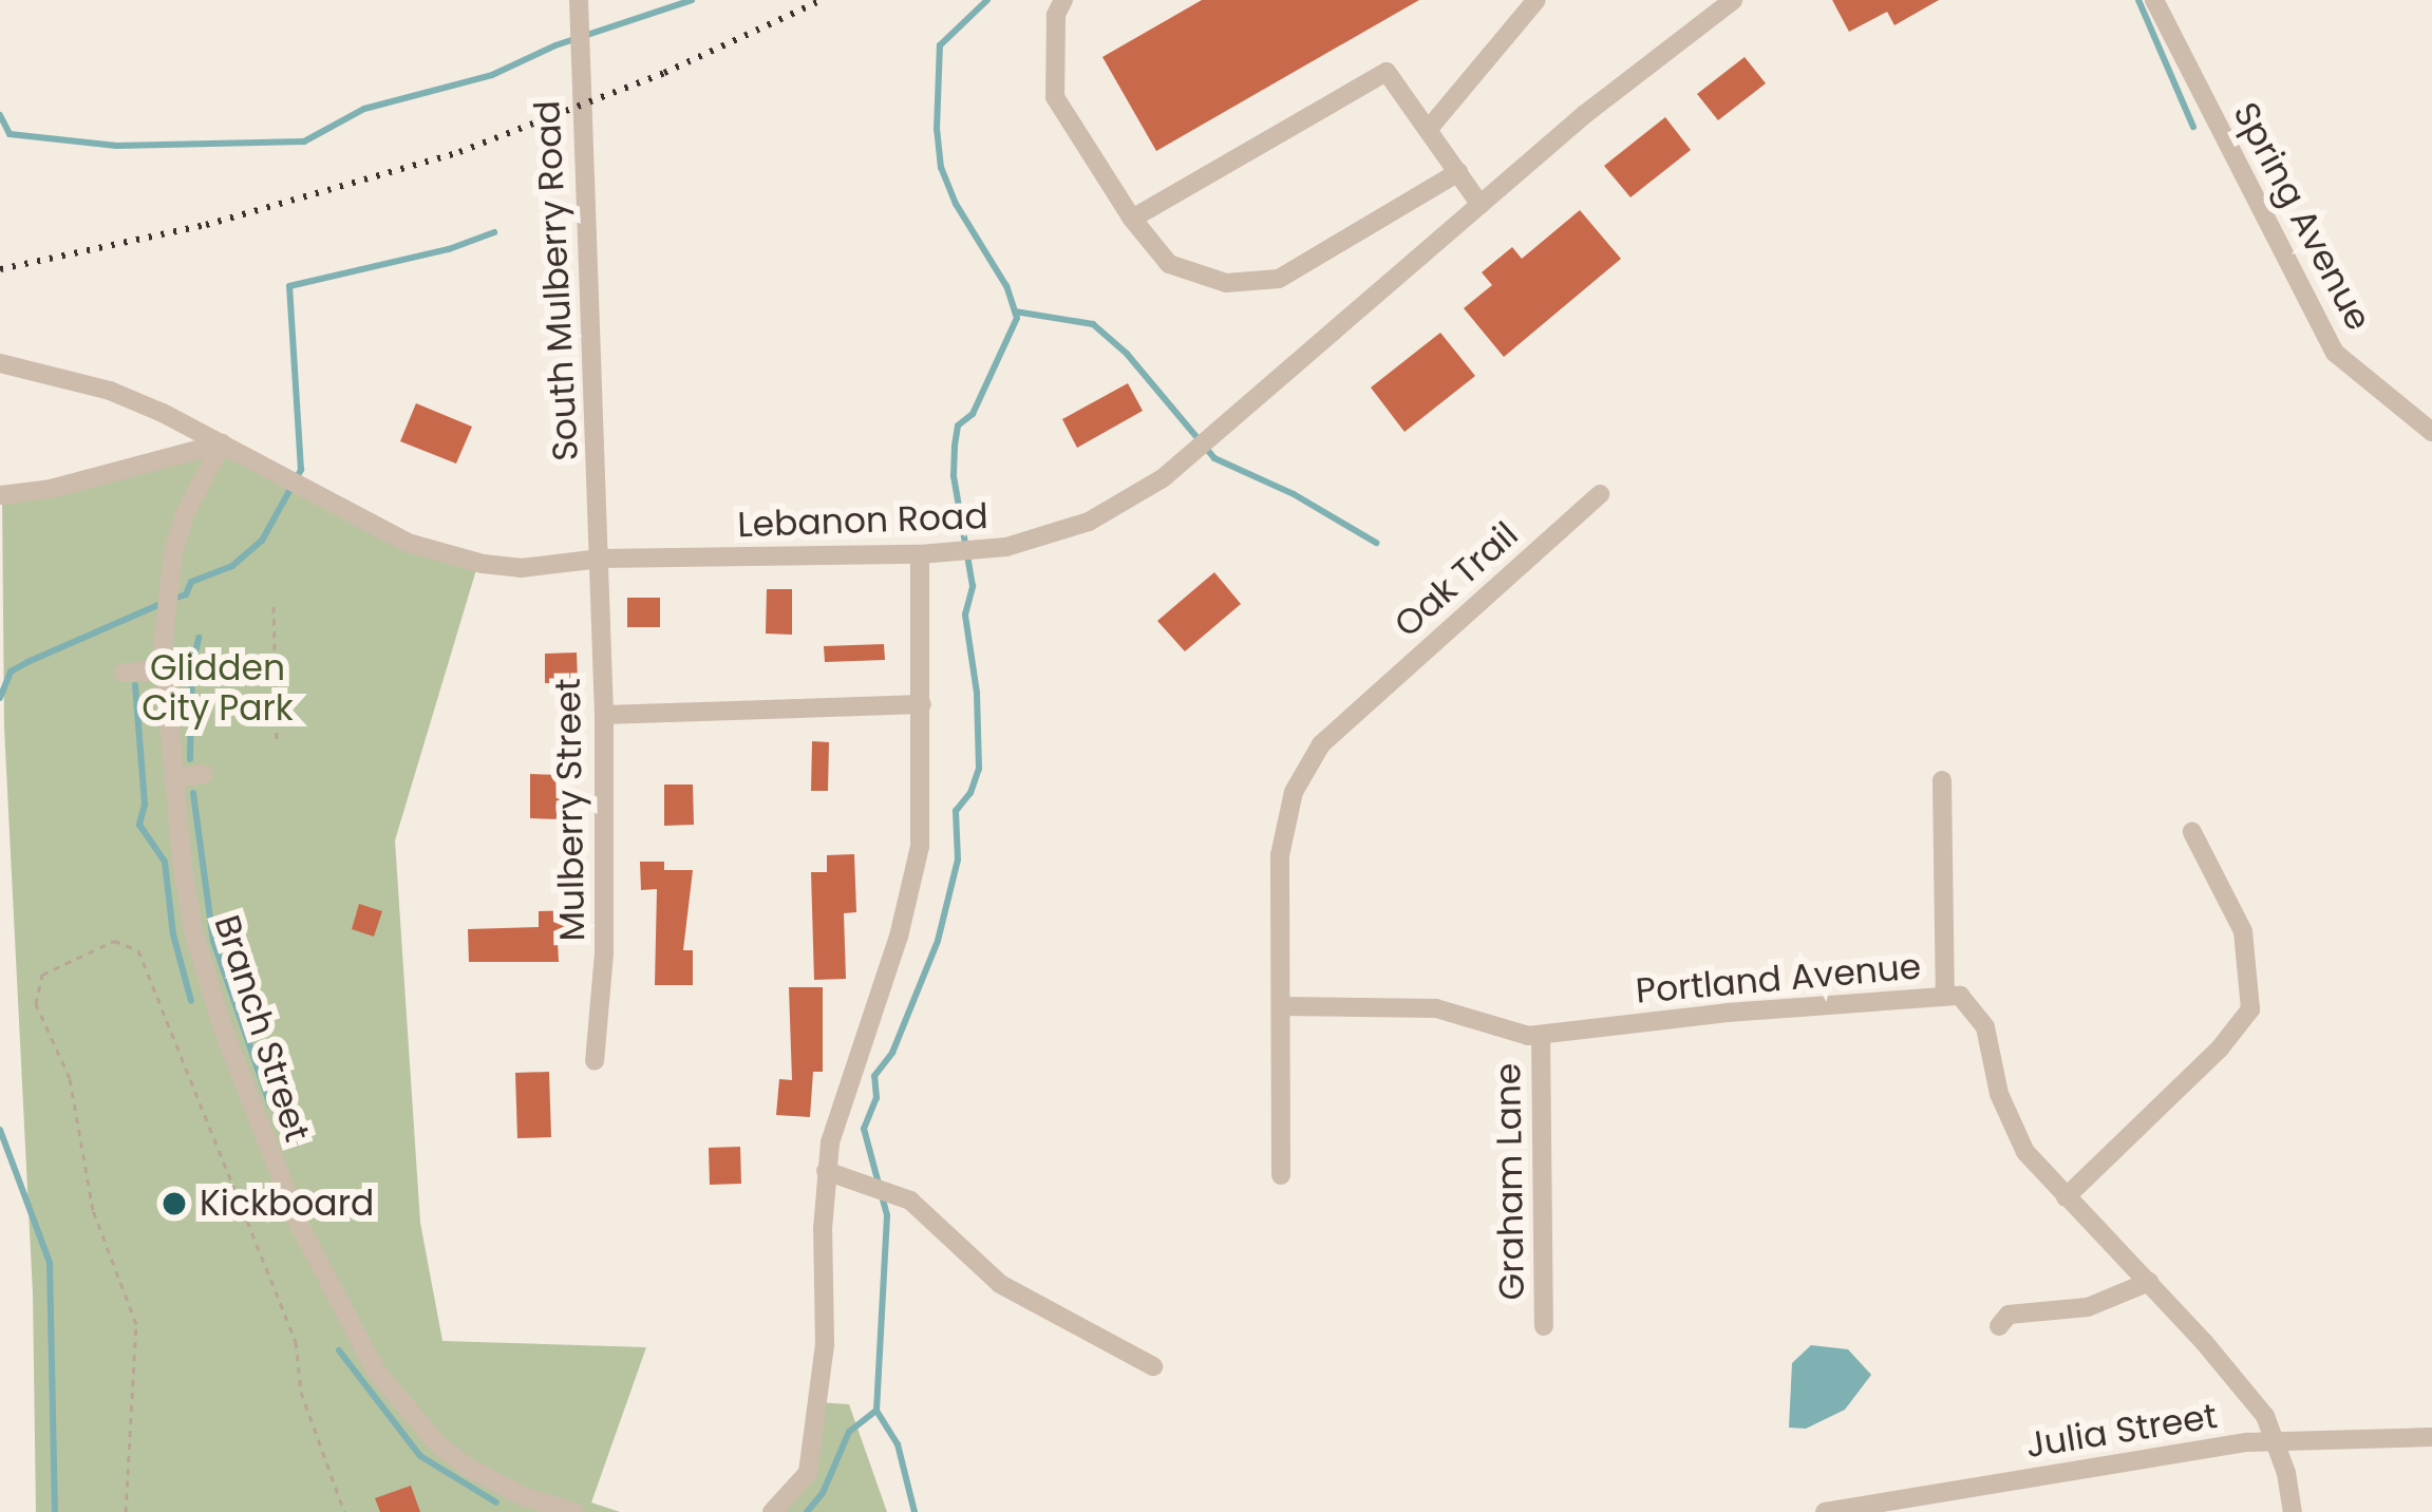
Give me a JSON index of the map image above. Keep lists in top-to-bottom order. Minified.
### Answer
{"streets":{"street":["Spring Avenue","South Mulberry Road","Lebanon Road","Oak Trail","Mulberry Street","Portland Avenue","Branch Street","Graham Lane","Julia Street"]},"crossings":[["South Mulberry Road","Lebanon Road"],["South Mulberry Road","Mulberry Street"],["Lebanon Road","Mulberry Street"],["Lebanon Road","Branch Street"],["Oak Trail","Portland Avenue"],["Portland Avenue","Graham Lane"],["Portland Avenue","Julia Street"]],"parks":["Glidden City Park"],"places":["Kickboard"]}
